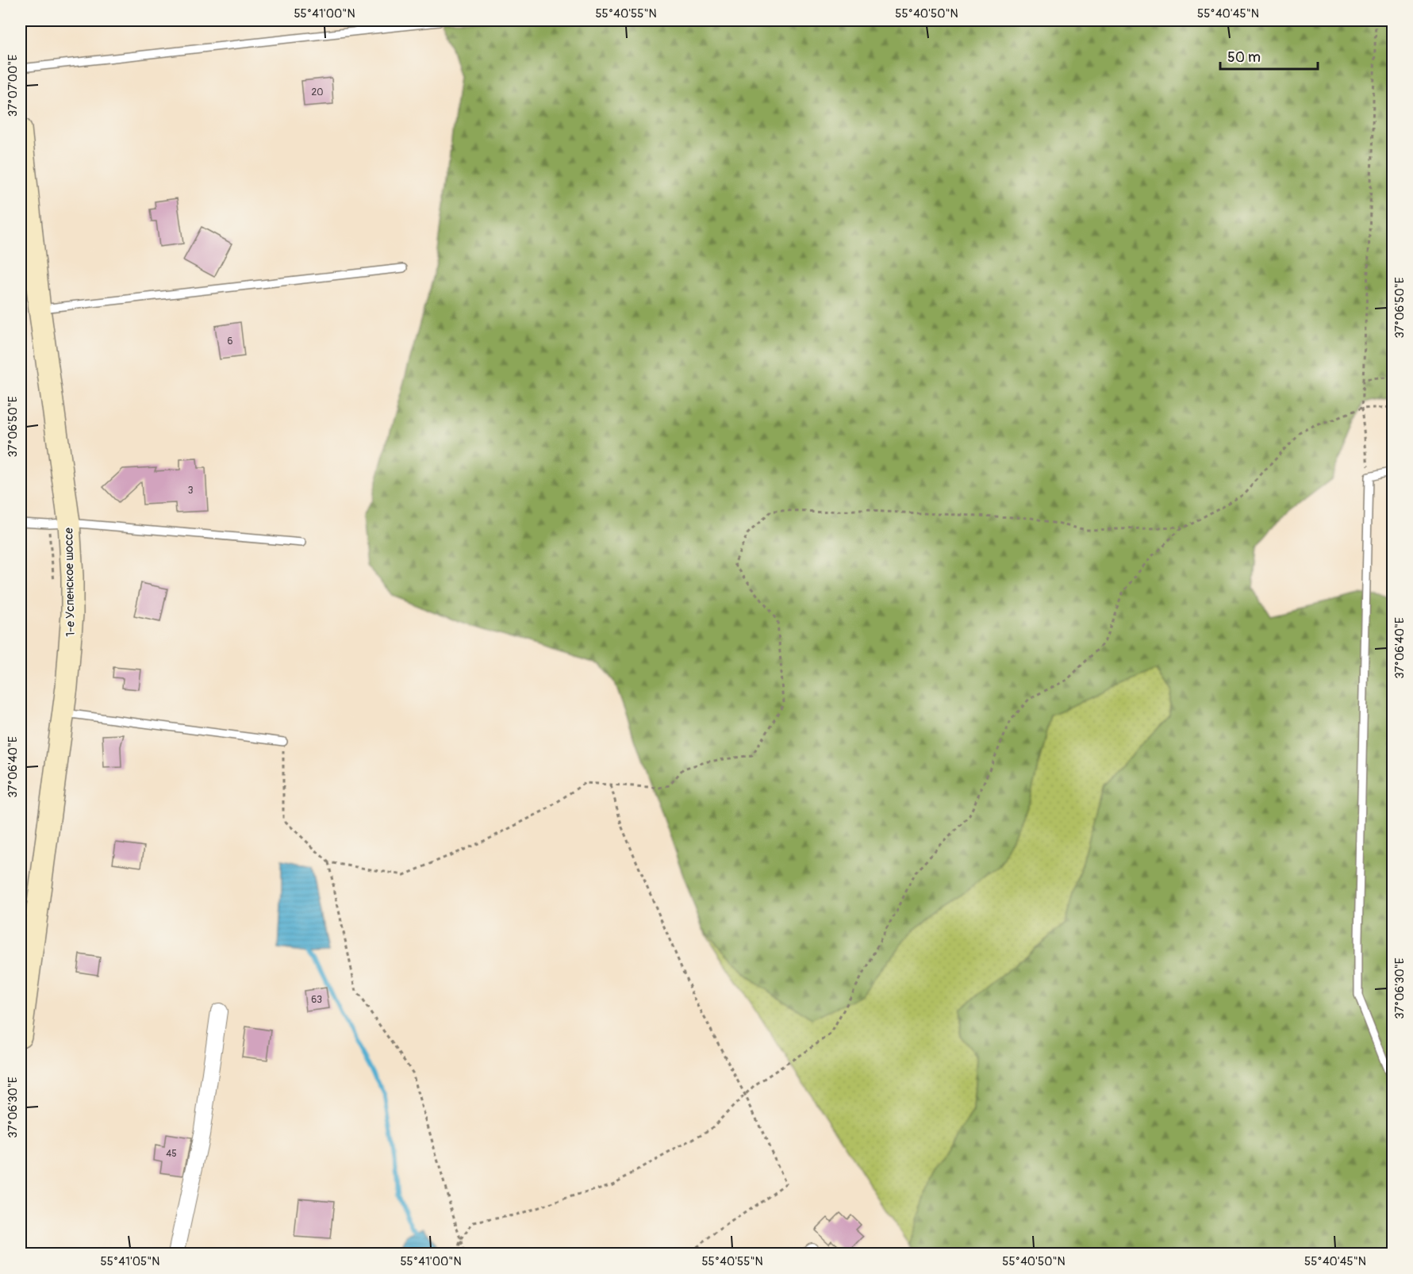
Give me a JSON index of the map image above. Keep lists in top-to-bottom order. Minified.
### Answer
{"streets":{"main road":["1-е Успенское шоссе"]},"house_numbers":["20","6","3","63","45"],"scale_bar":"50 m","coordinates":["55°41'00\"N","55°40'55\"N","55°40'50\"N","55°40'45\"N","37°07'00\"E","37°06'50\"E","37°06'40\"E","37°06'30\"E","55°41'05\"N"]}
